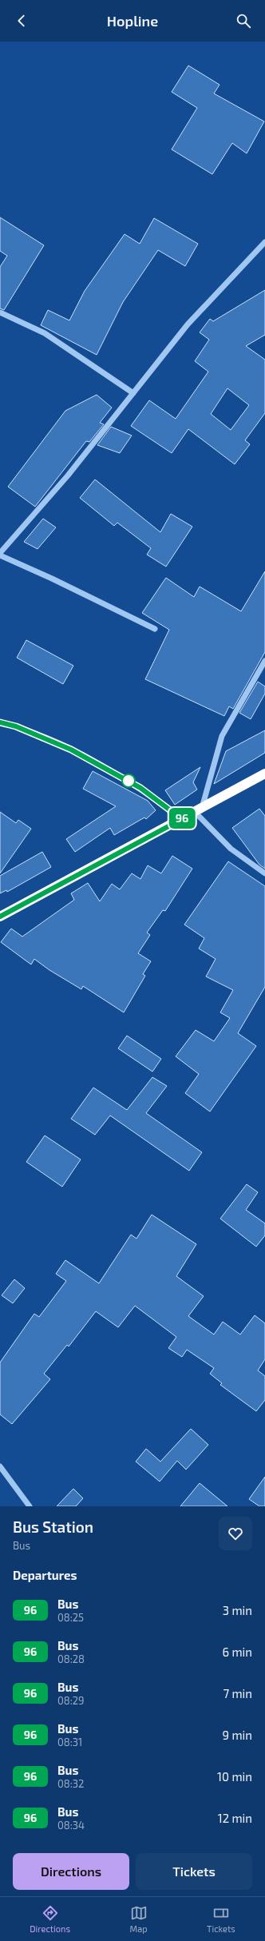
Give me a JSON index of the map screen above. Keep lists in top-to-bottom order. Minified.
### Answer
{"lines":["bus line 96"],"page":{"header":"Hopline","on_map":"96","heading":[["Bus Station","Bus"],"Departures"],"list":[{"mark":"96","name":"Bus","note":"08:25","value":"3 min"},{"mark":"96","name":"Bus","note":"08:28","value":"6 min"},{"mark":"96","name":"Bus","note":"08:29","value":"7 min"},{"mark":"96","name":"Bus","note":"08:31","value":"9 min"},{"mark":"96","name":"Bus","note":"08:32","value":"10 min"},{"mark":"96","name":"Bus","note":"08:34","value":"12 min"}],"buttons":["Directions","Tickets"],"tabs":["Directions","Map","Tickets"]}}
